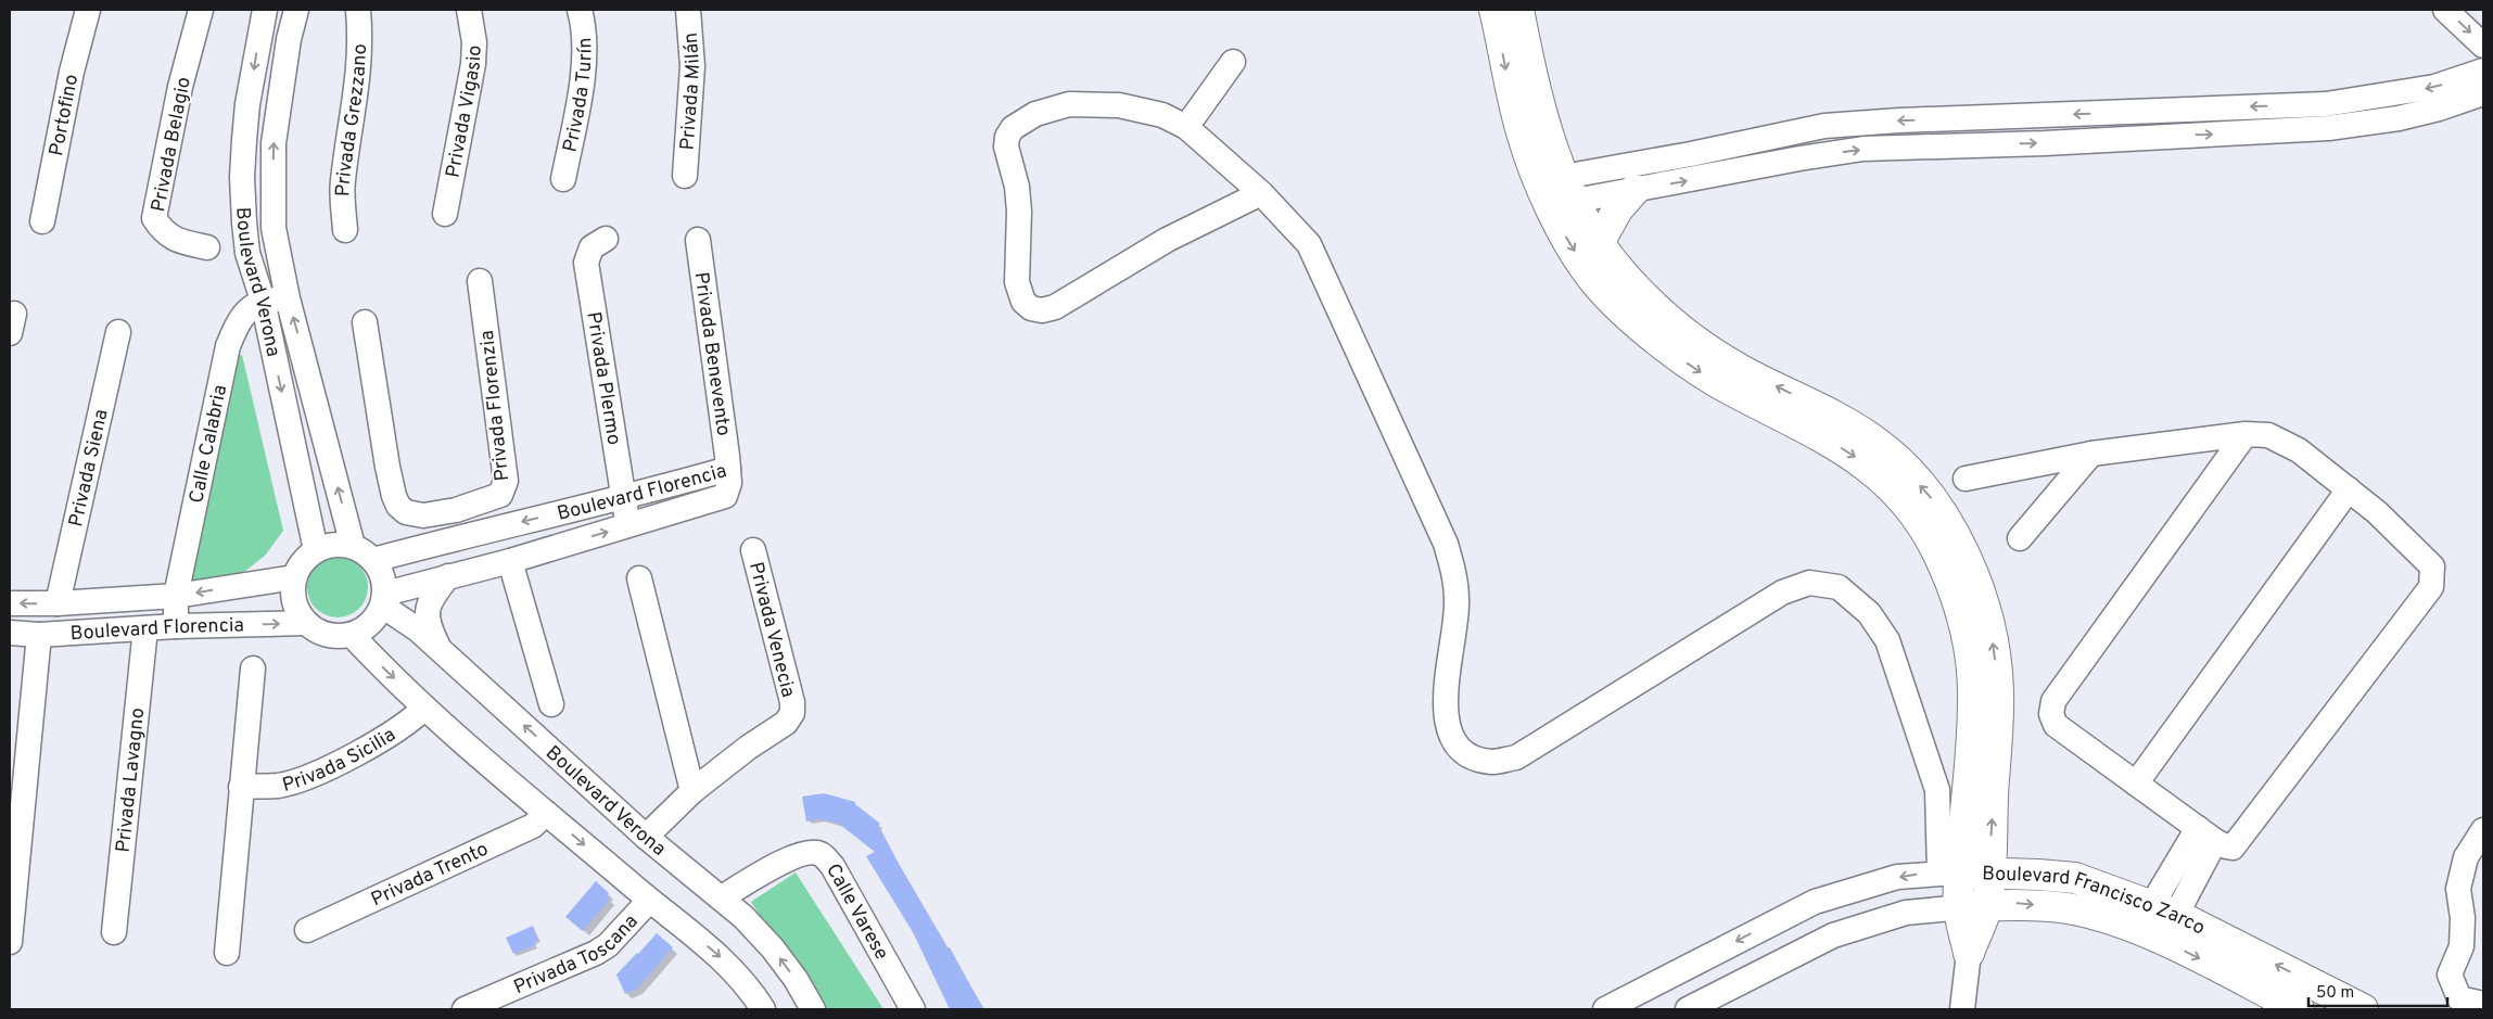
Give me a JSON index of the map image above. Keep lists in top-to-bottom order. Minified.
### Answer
{"streets":{"main road":["Boulevard Francisco Zarco"],"street":["Privada Milán","Privada Turín","Privada Vigasio","Portofino","Privada Grezzano","Privada Belagio","Boulevard Verona","Privada Benevento","Privada Plermo","Privada Florenzia","Calle Calabria","Privada Siena","Boulevard Florencia","Privada Venecia","Privada Sicilia","Privada Lavagno","Privada Trento","Calle Varese","Privada Toscana"]},"crossings":[["Boulevard Verona","Calle Calabria"],["Boulevard Verona","Boulevard Florencia"],["Boulevard Verona","Privada Venecia"],["Boulevard Verona","Calle Varese"],["Privada Benevento","Boulevard Florencia"],["Privada Plermo","Boulevard Florencia"],["Calle Calabria","Boulevard Florencia"],["Privada Siena","Boulevard Florencia"],["Boulevard Florencia","Privada Lavagno"]],"scale_bar":"50 m"}
